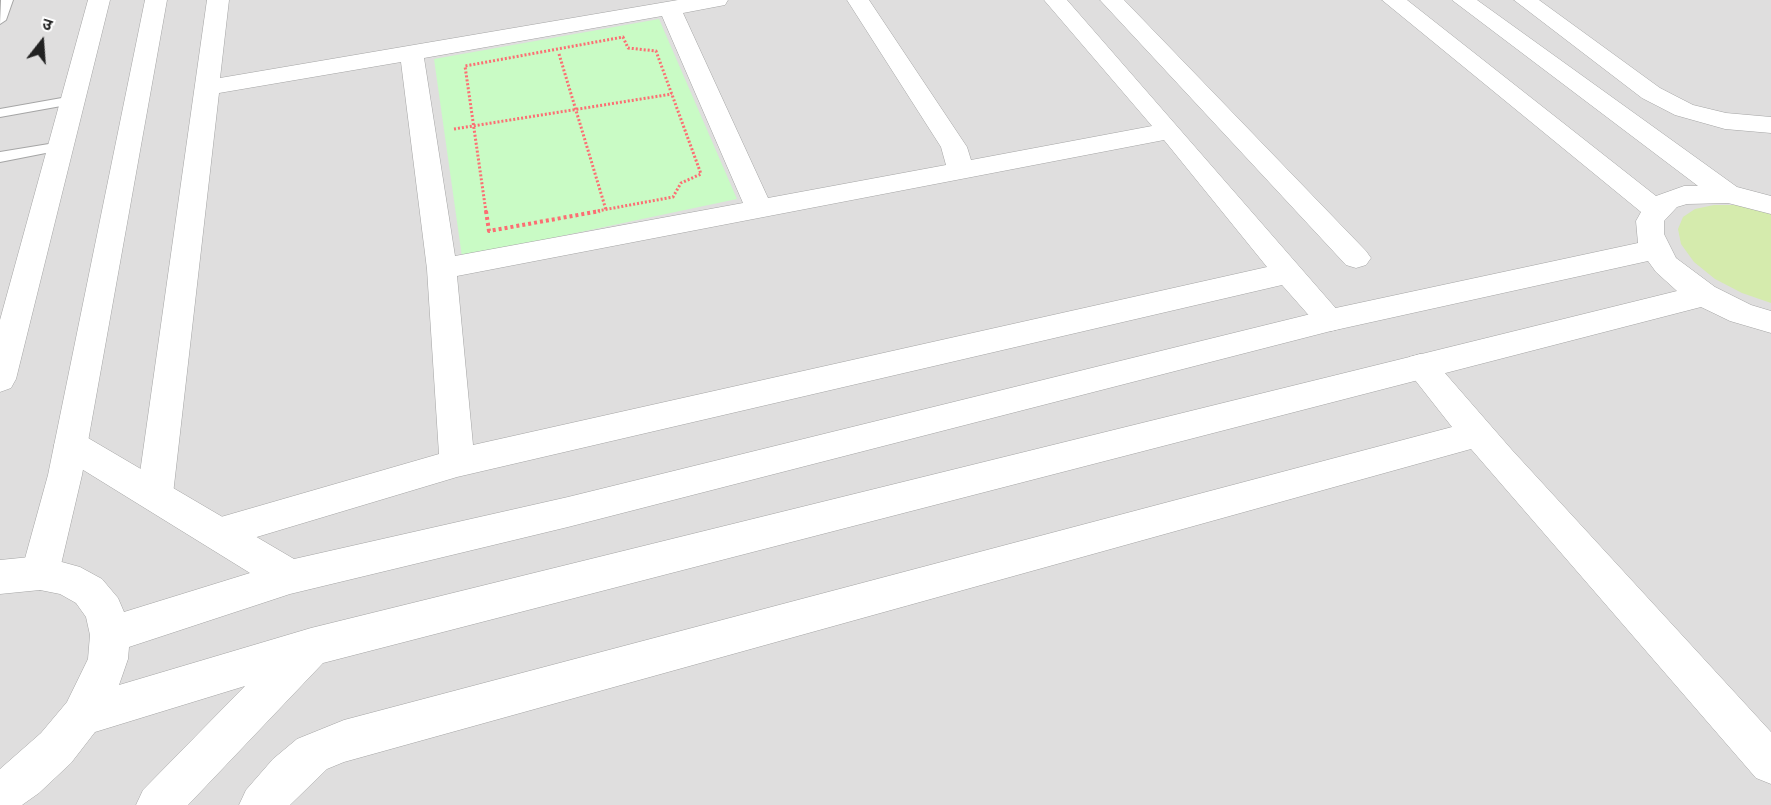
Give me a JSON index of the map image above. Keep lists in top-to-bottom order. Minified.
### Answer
{"north":"top"}
